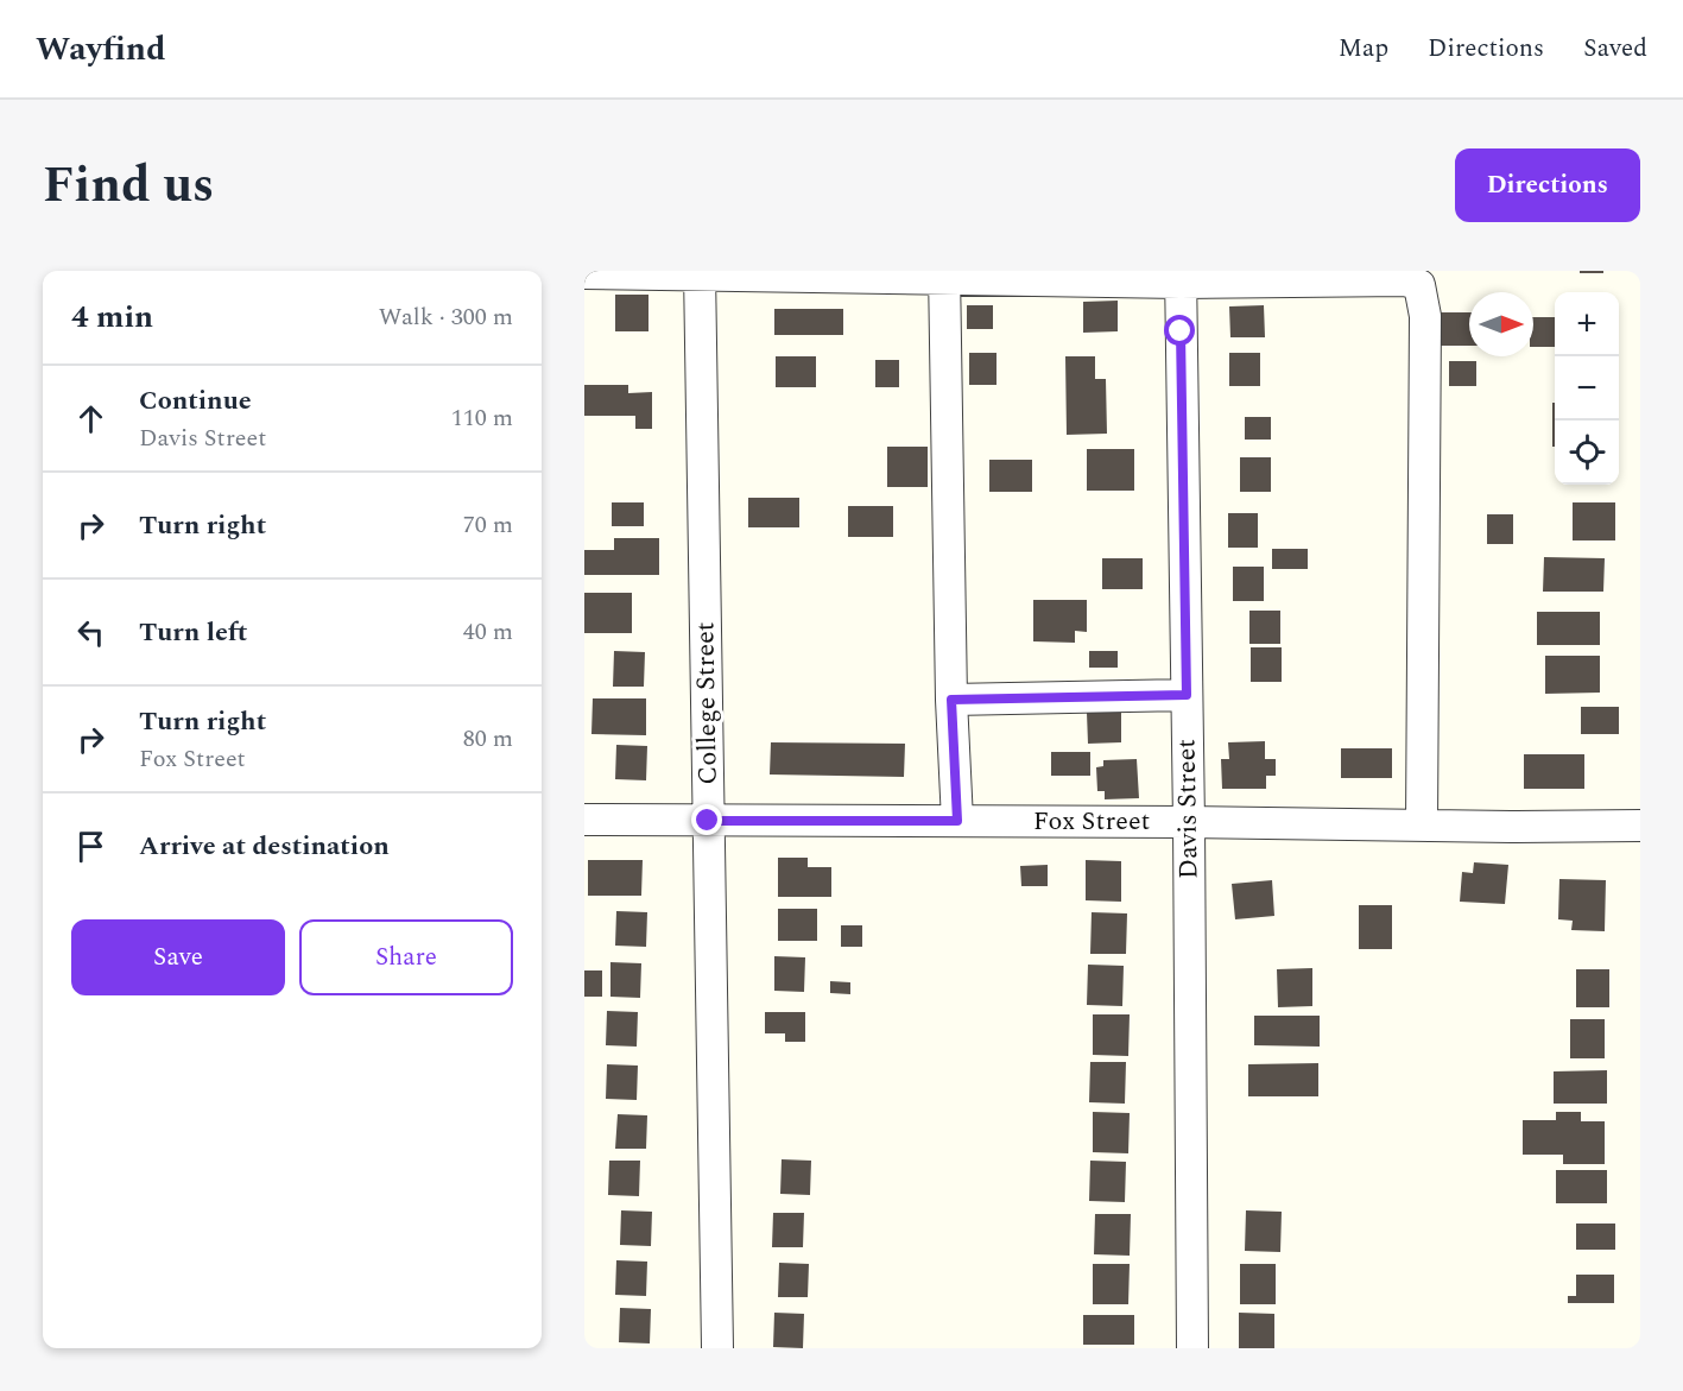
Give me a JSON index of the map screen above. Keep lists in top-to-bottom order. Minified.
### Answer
{"streets":{"street":["College Street","Davis Street","Fox Street"]},"crossings":[["College Street","Fox Street"],["Davis Street","Fox Street"]],"north":"right","page":{"header":"Wayfind","nav":["Map","Directions","Saved"],"title":"Find us","buttons":["Directions",["Save","Share"]],"heading":["4 min","Walk · 300 m"],"map_buttons":["+","−"],"list":[["Continue","Davis Street","110 m"],["Turn right","70 m"],["Turn left","40 m"],["Turn right","Fox Street","80 m"],"Arrive at destination"]}}
